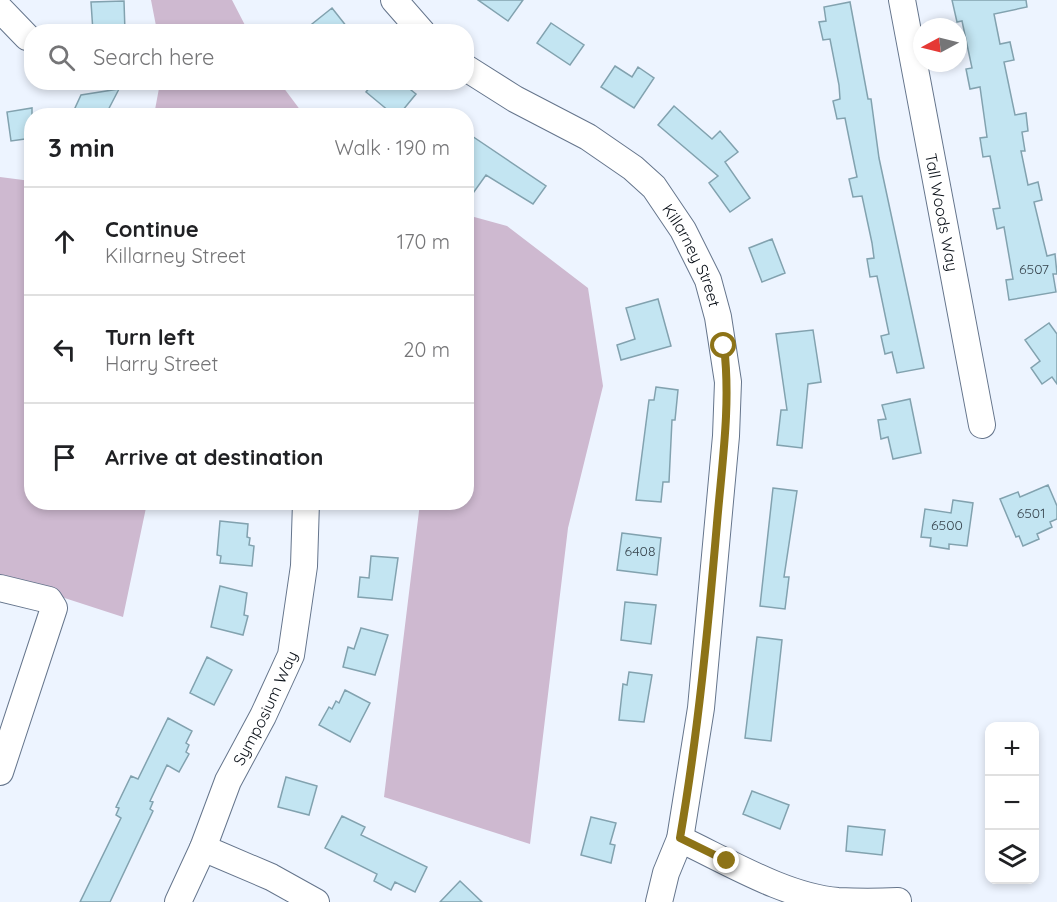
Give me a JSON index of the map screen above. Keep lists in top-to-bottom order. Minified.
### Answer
{"streets":{"street":["Tall Woods Way","Killarney Street","Symposium Way"]},"house_numbers":["6507","6501","6500","6408"],"north":"left","page":{"search":"Search here","heading":["3 min","Walk · 190 m"],"list":[["Continue","Killarney Street","170 m"],["Turn left","Harry Street","20 m"],"Arrive at destination"],"map_buttons":["+","−"]}}
